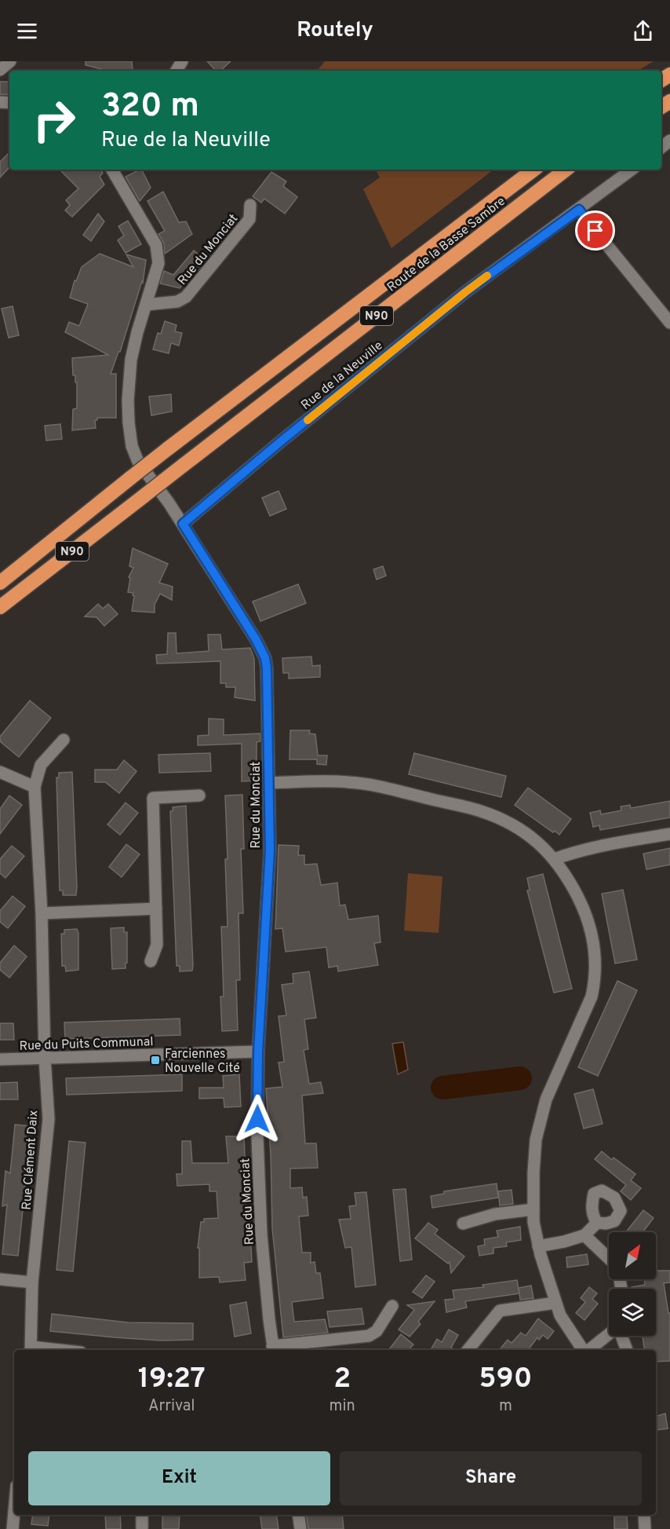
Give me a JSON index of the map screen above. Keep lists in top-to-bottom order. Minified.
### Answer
{"streets":{"highway":["Route de la Basse Sambre","N90"],"street":["Rue du Monciat","Rue de la Neuville","Rue du Puits Communal","Rue Clément Daix"]},"crossings":[["Rue du Monciat","Rue de la Neuville"],["Rue du Monciat","Rue du Puits Communal"],["Rue du Puits Communal","Rue Clément Daix"]],"places":{"transit":["Farciennes Nouvelle Cité"]},"north":"top right","page":{"header":"Routely","turn":["320 m","Rue de la Neuville"],"eta":["19:27","Arrival","2","min","590","m"],"buttons":["Exit","Share"]}}
